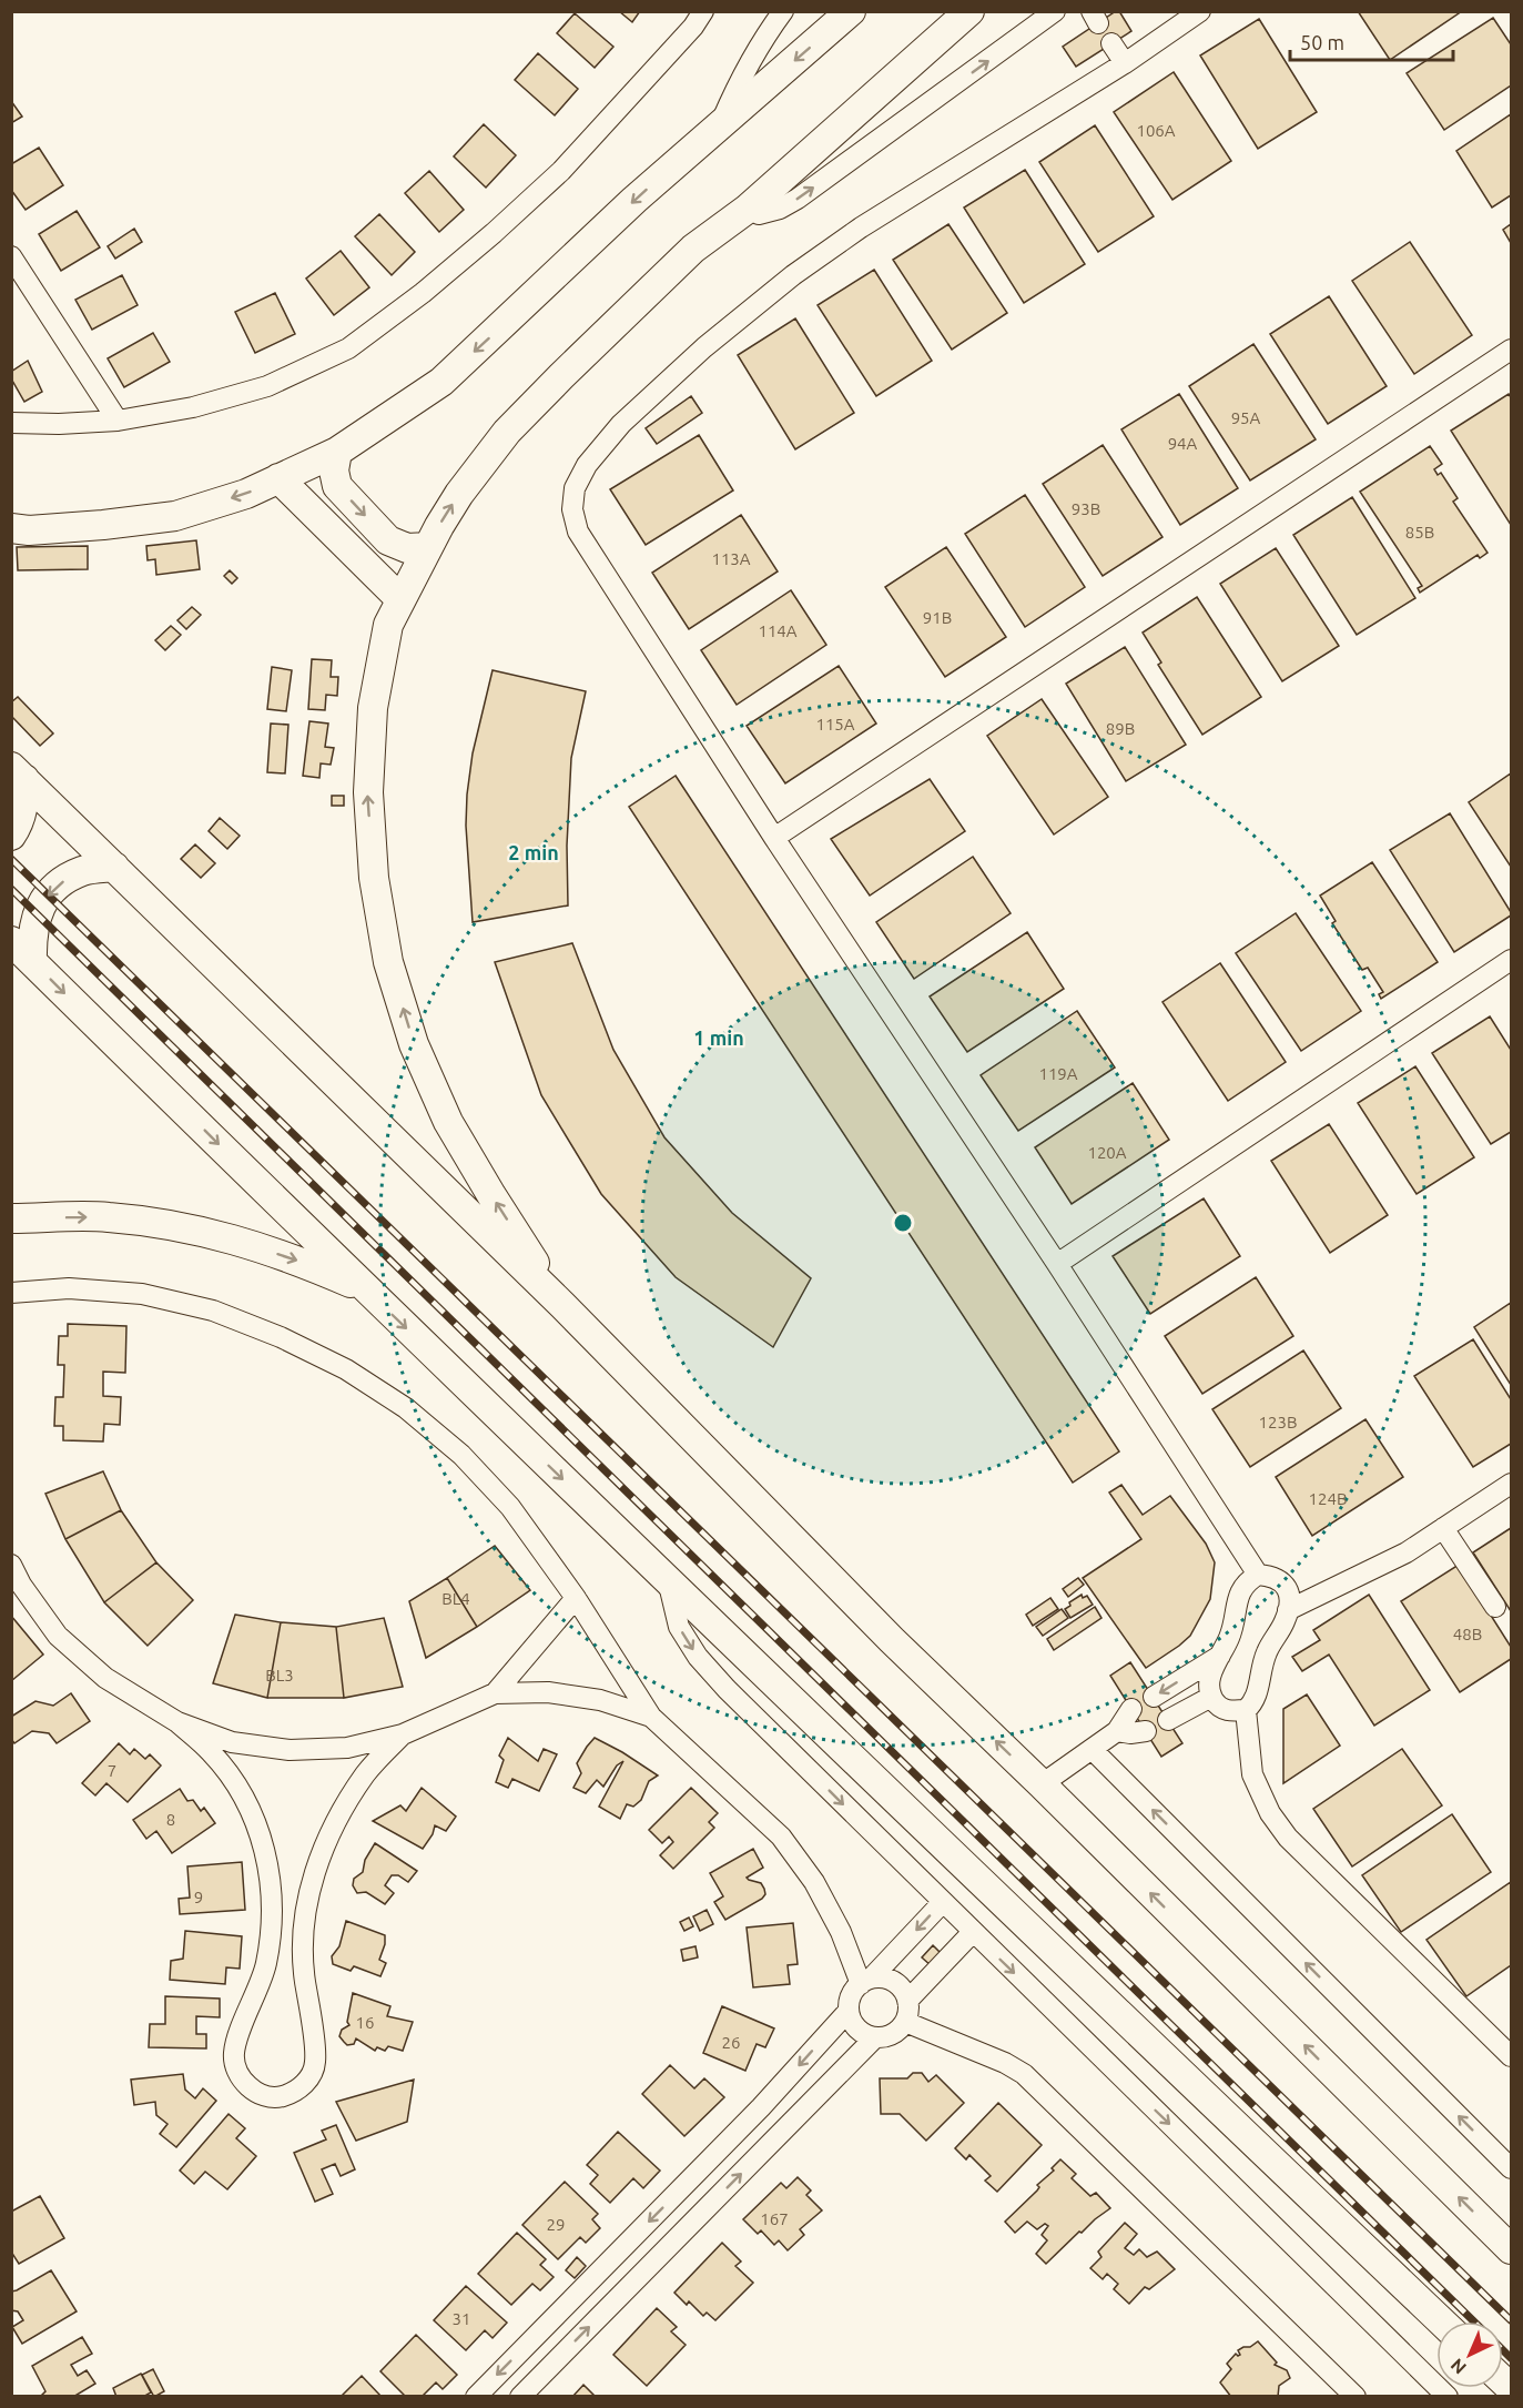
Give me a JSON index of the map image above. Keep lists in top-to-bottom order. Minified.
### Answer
{"house_numbers":["106A","95A","94A","93B","85B","113A","91B","114A","115A","89B","119A","120A","123B","124B","BL4","48B","BL3","7","8","9","16","26","167","29","31"],"scale_bar":"50 m","north":"bottom left","rings":["2 min","1 min"]}
